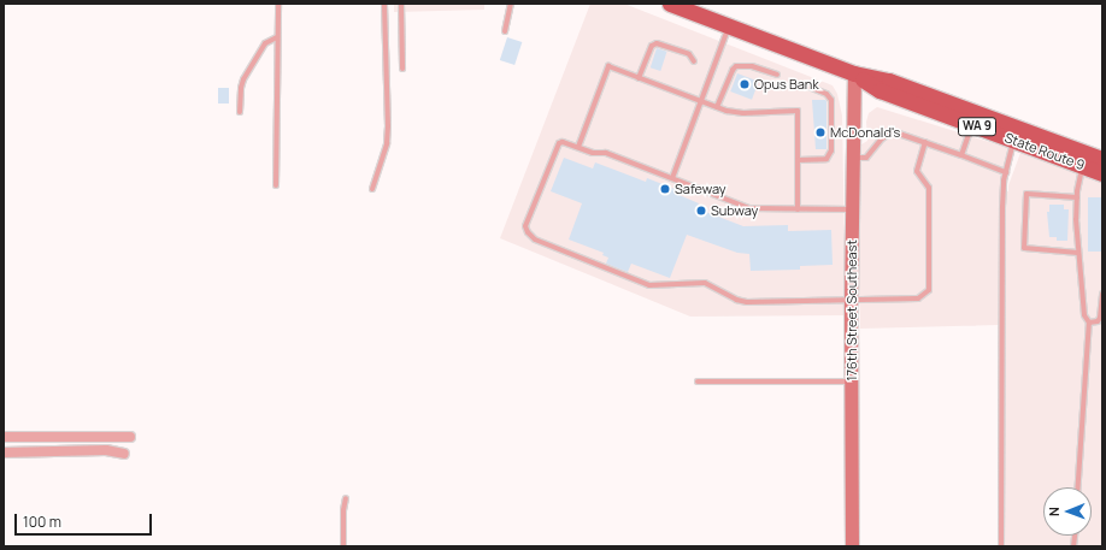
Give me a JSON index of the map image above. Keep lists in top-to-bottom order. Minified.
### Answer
{"streets":{"main road":["WA 9","State Route 9"],"street":["176th Street Southeast"]},"crossings":[["State Route 9","176th Street Southeast"]],"places":["Opus Bank","McDonald's","Safeway","Subway"],"scale_bar":"100 m","north":"left"}
